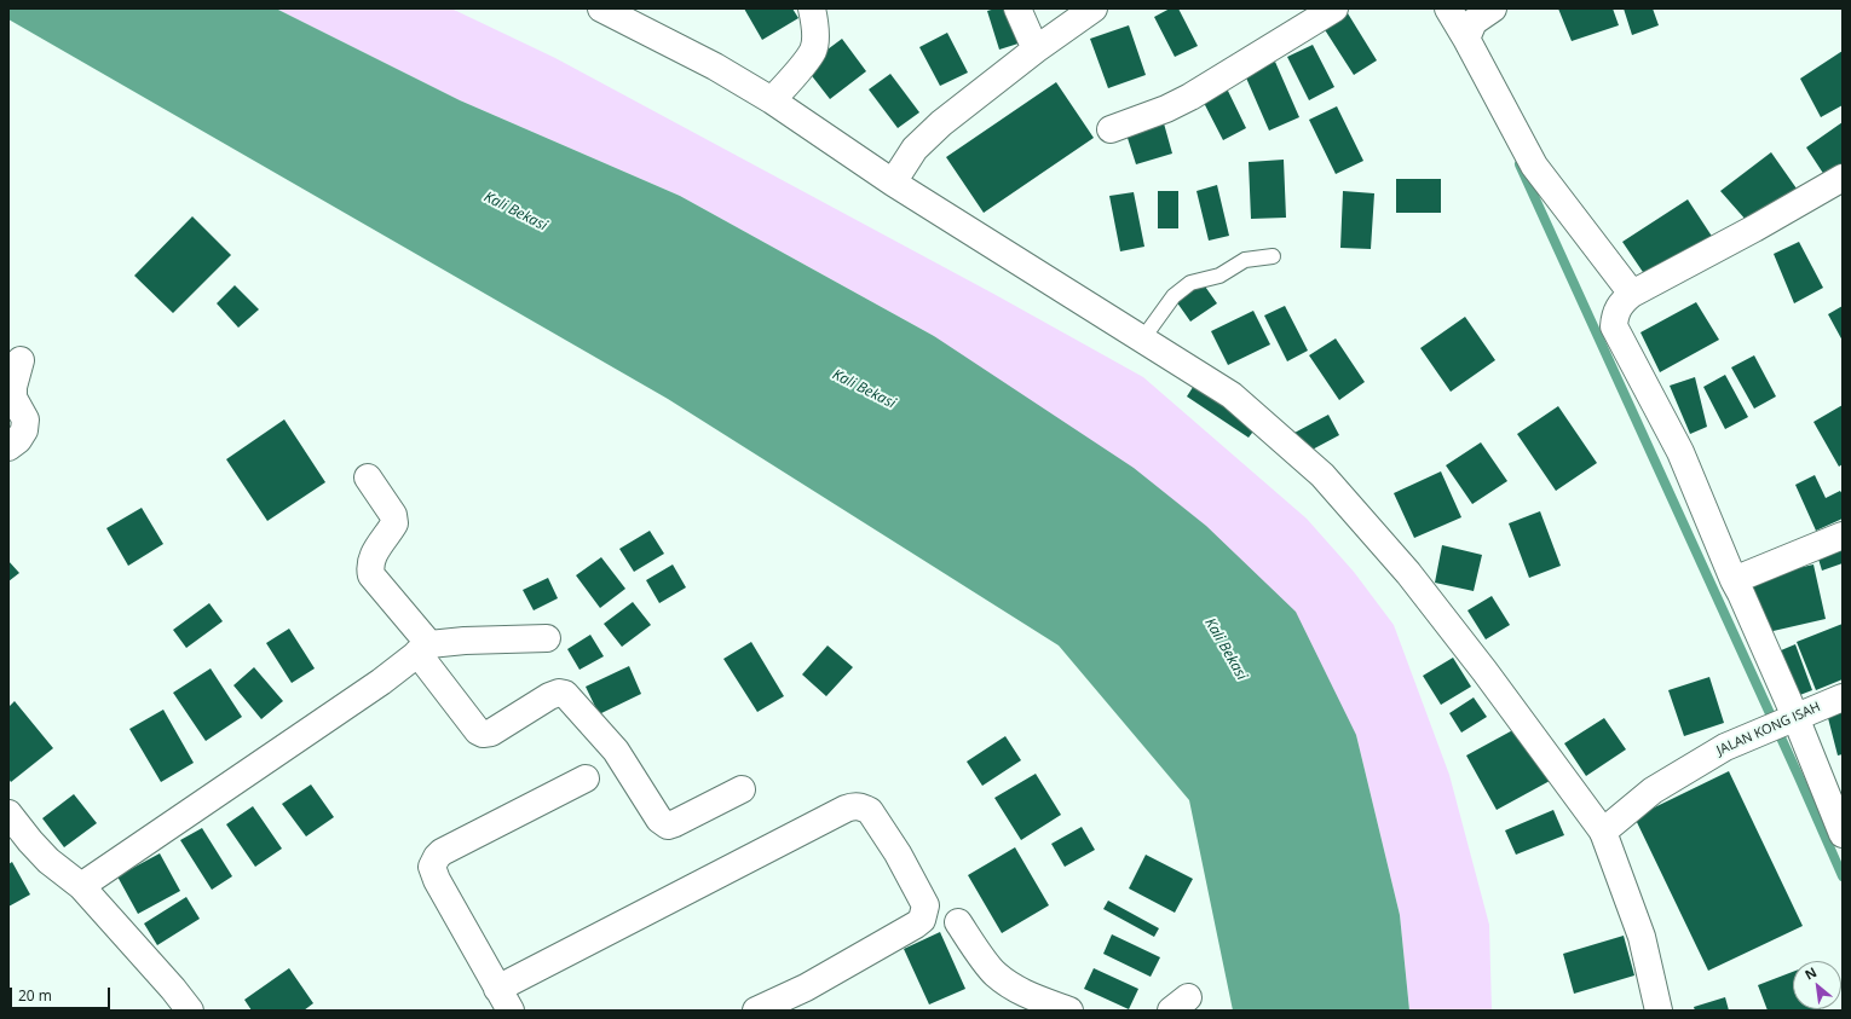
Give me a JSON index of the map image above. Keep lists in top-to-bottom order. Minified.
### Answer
{"streets":{"street":["JALAN KONG ISAH"]},"water":["Kali Bekasi"],"scale_bar":"20 m","north":"top left"}
